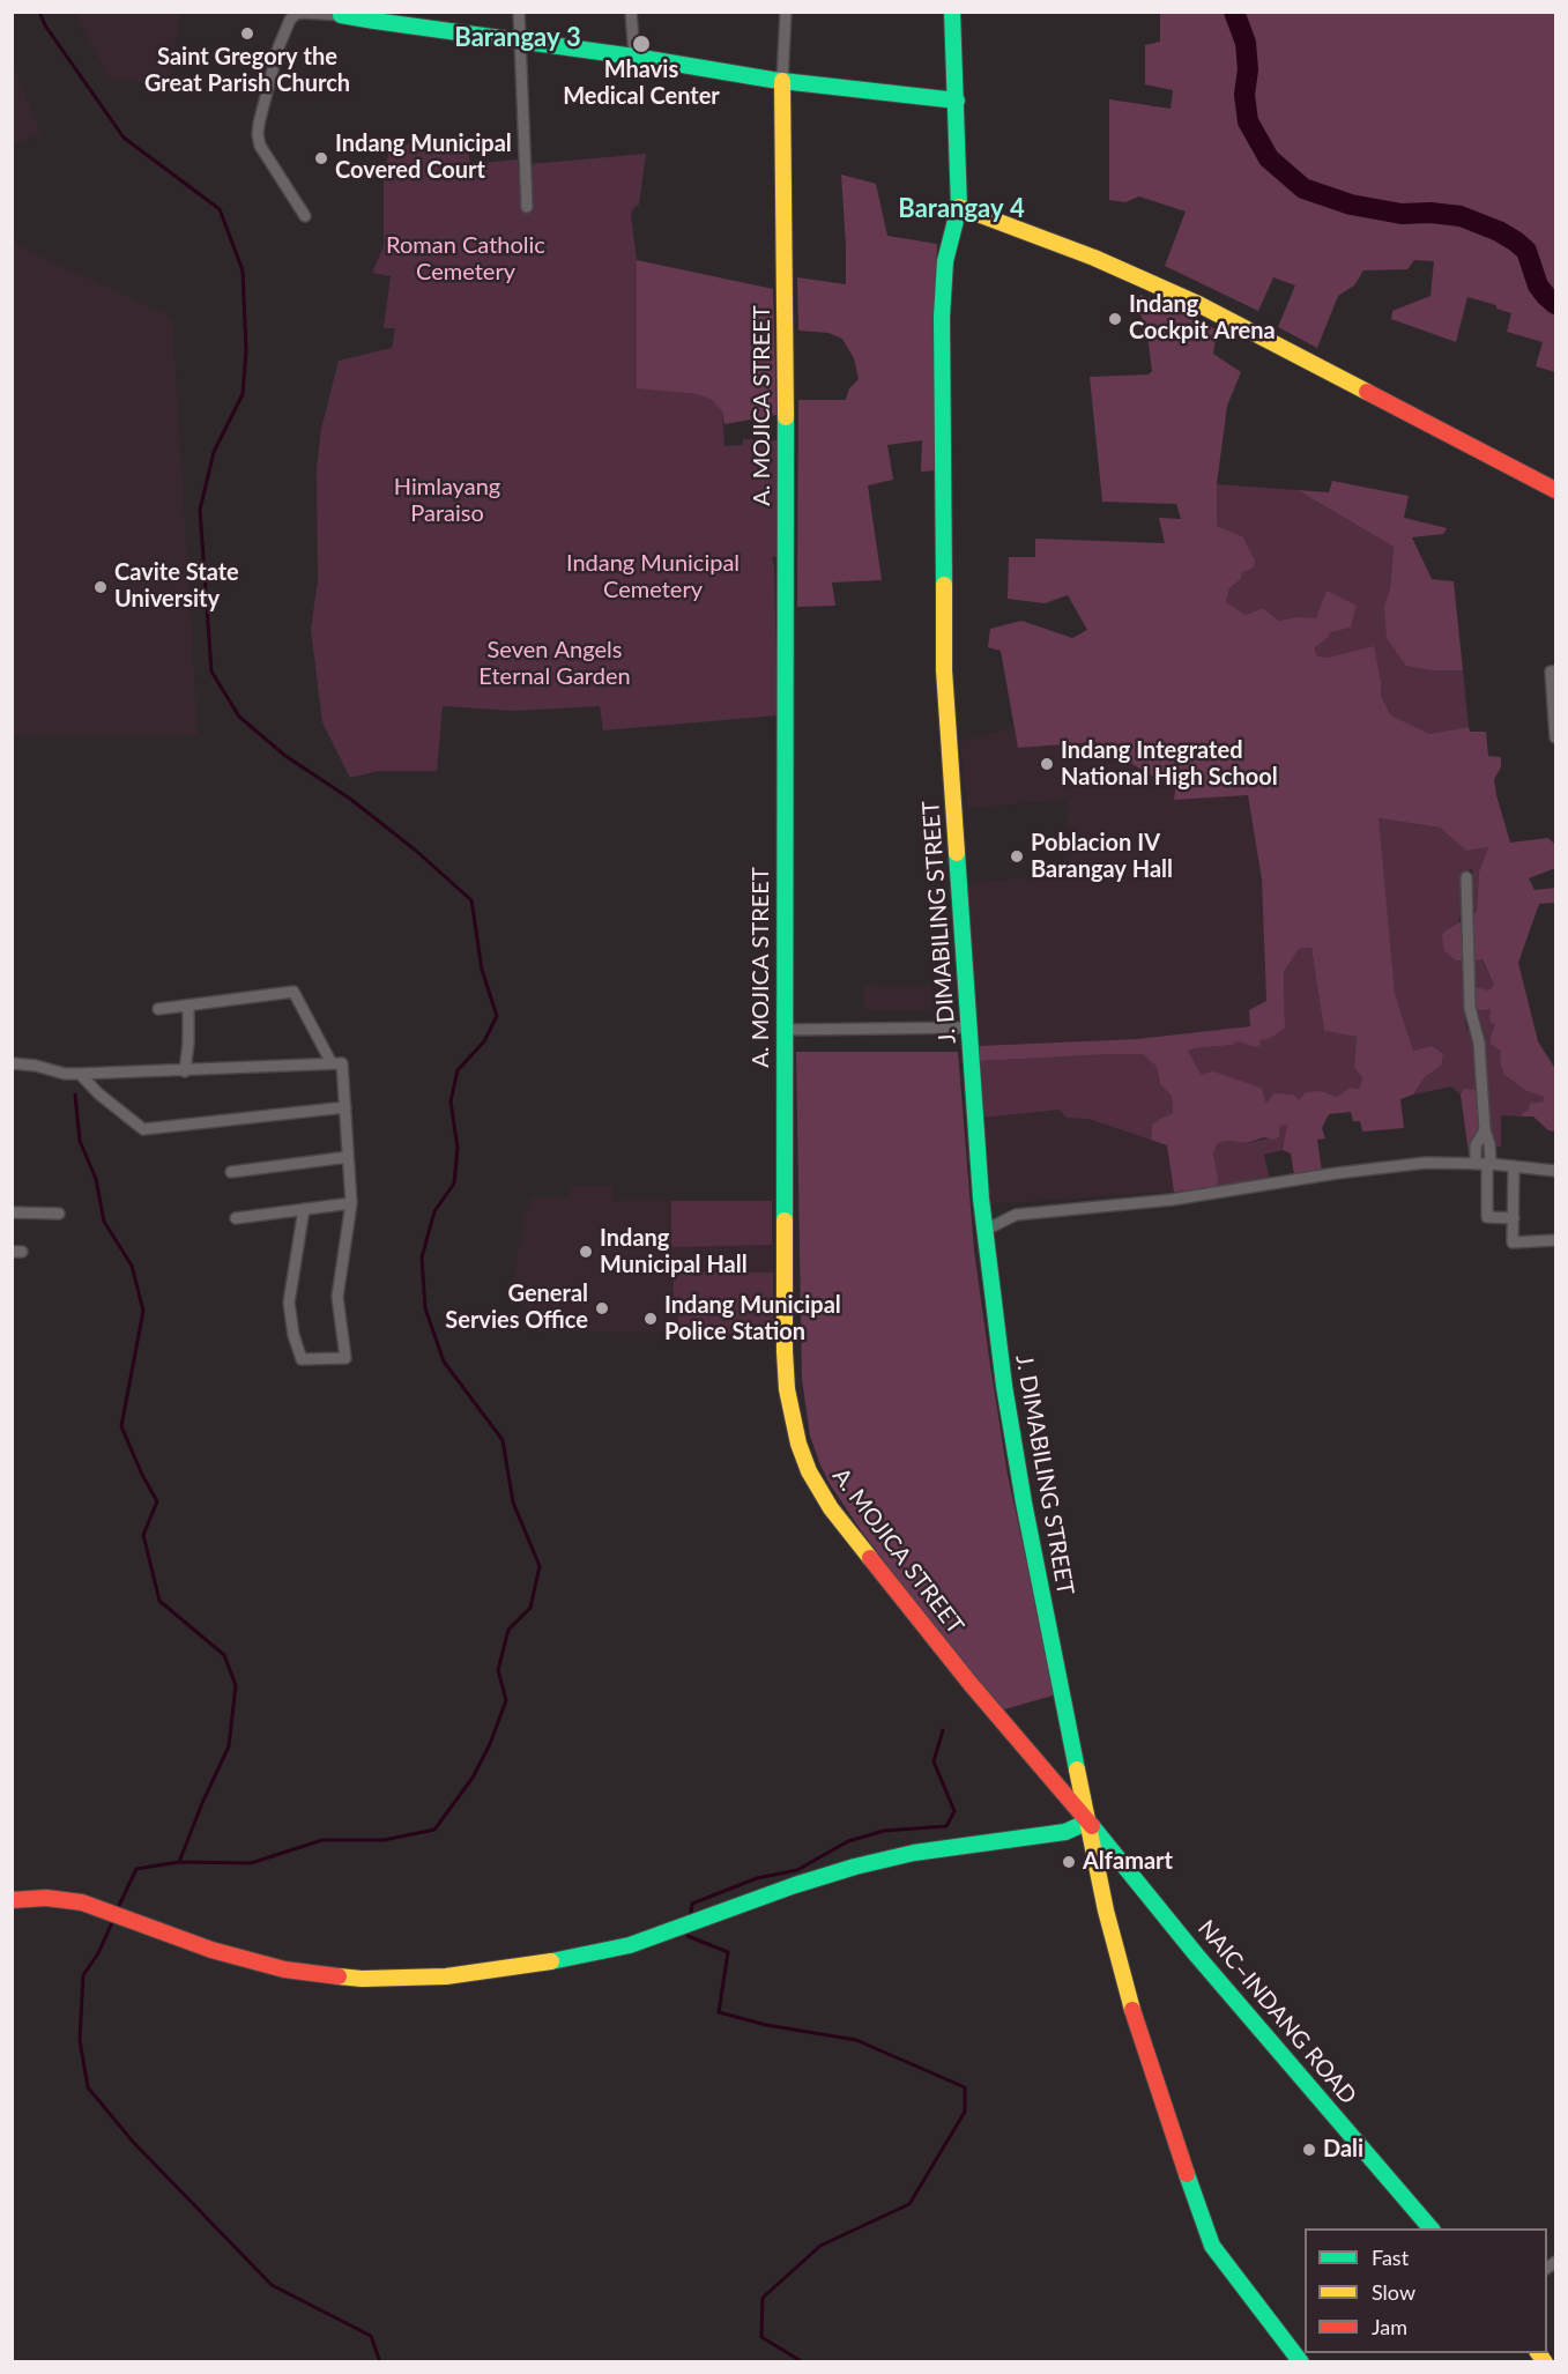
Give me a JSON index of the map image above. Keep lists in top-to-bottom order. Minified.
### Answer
{"streets":{"main road":["A. MOJICA STREET","J. DIMABILING STREET","NAIC–INDANG ROAD"]},"crossings":[["A. MOJICA STREET","J. DIMABILING STREET"],["A. MOJICA STREET","NAIC–INDANG ROAD"],["J. DIMABILING STREET","NAIC–INDANG ROAD"]],"districts":["Barangay 3","Barangay 4"],"parks":["Roman Catholic Cemetery","Himlayang Paraiso","Indang Municipal Cemetery","Seven Angels Eternal Garden"],"places":["Saint Gregory the Great Parish Church","Mhavis Medical Center","Indang Municipal Covered Court","Indang Cockpit Arena","Cavite State University","Indang Integrated National High School","Poblacion IV Barangay Hall","Indang Municipal Hall","General Servies Office","Indang Municipal Police Station","Alfamart","Dali"],"legend":["Fast","Slow","Jam"]}
